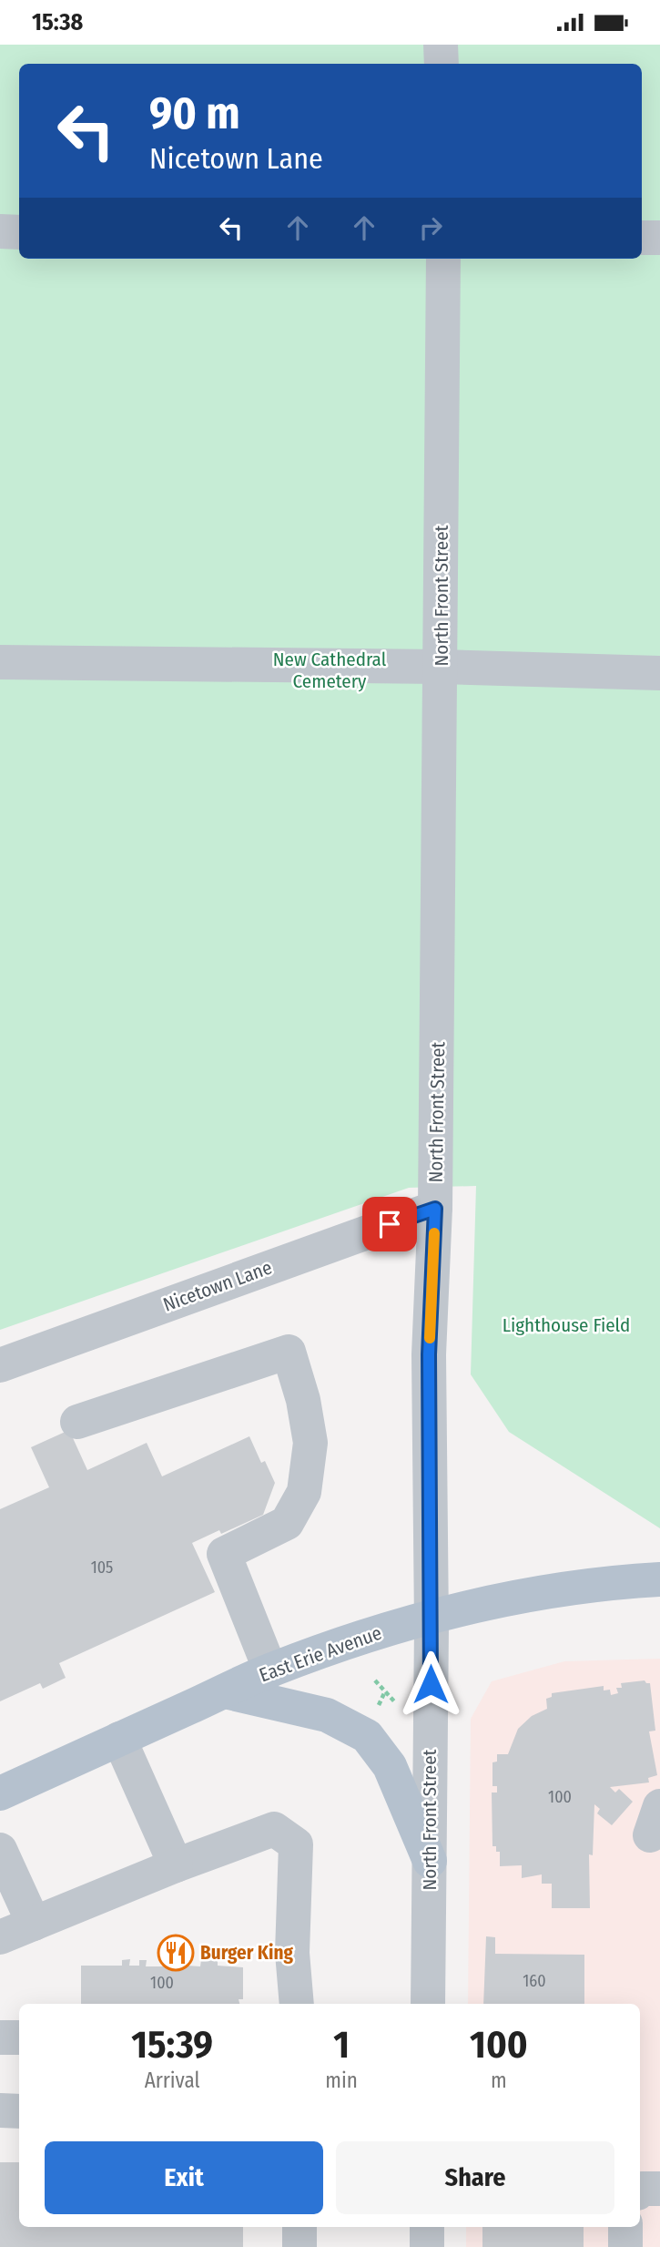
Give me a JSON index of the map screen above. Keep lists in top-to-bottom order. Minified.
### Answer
{"streets":{"main road":["East Erie Avenue"],"street":["North Front Street","Nicetown Lane"]},"crossings":[["North Front Street","Nicetown Lane"],["North Front Street","East Erie Avenue"]],"parks":["New Cathedral Cemetery","Lighthouse Field"],"places":{"restaurant":["Burger King"]},"house_numbers":["105","100","160","100"],"page":{"status":"15:38","turn":["90 m","Nicetown Lane"],"eta":["15:39","Arrival","1","min","100","m"],"buttons":["Exit","Share"]}}
